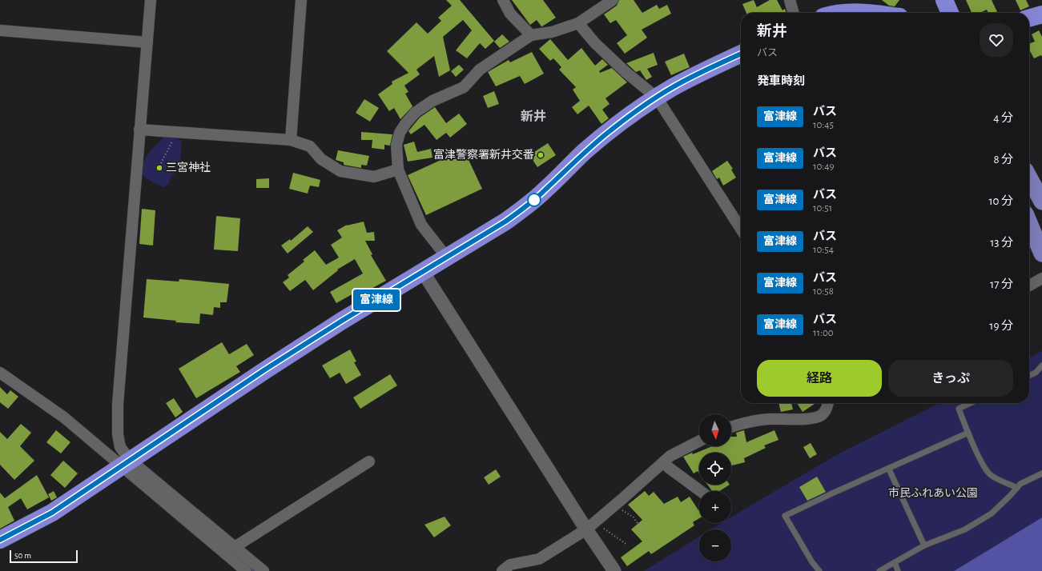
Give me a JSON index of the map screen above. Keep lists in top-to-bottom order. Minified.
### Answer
{"districts":["新井"],"parks":["市民ふれあい公園"],"places":["富津警察署新井交番","三宮神社"],"lines":["bus line 富津線"],"scale_bar":"50 m","north":"bottom","page":{"on_map":"富津線","heading":[["新井","バス"],"発車時刻"],"list":[{"mark":"富津線","name":"バス","note":"10:45","value":"4 分"},{"mark":"富津線","name":"バス","note":"10:49","value":"8 分"},{"mark":"富津線","name":"バス","note":"10:51","value":"10 分"},{"mark":"富津線","name":"バス","note":"10:54","value":"13 分"},{"mark":"富津線","name":"バス","note":"10:58","value":"17 分"},{"mark":"富津線","name":"バス","note":"11:00","value":"19 分"}],"buttons":["経路","きっぷ"],"map_buttons":["+","−"],"scale":"50 m"}}
